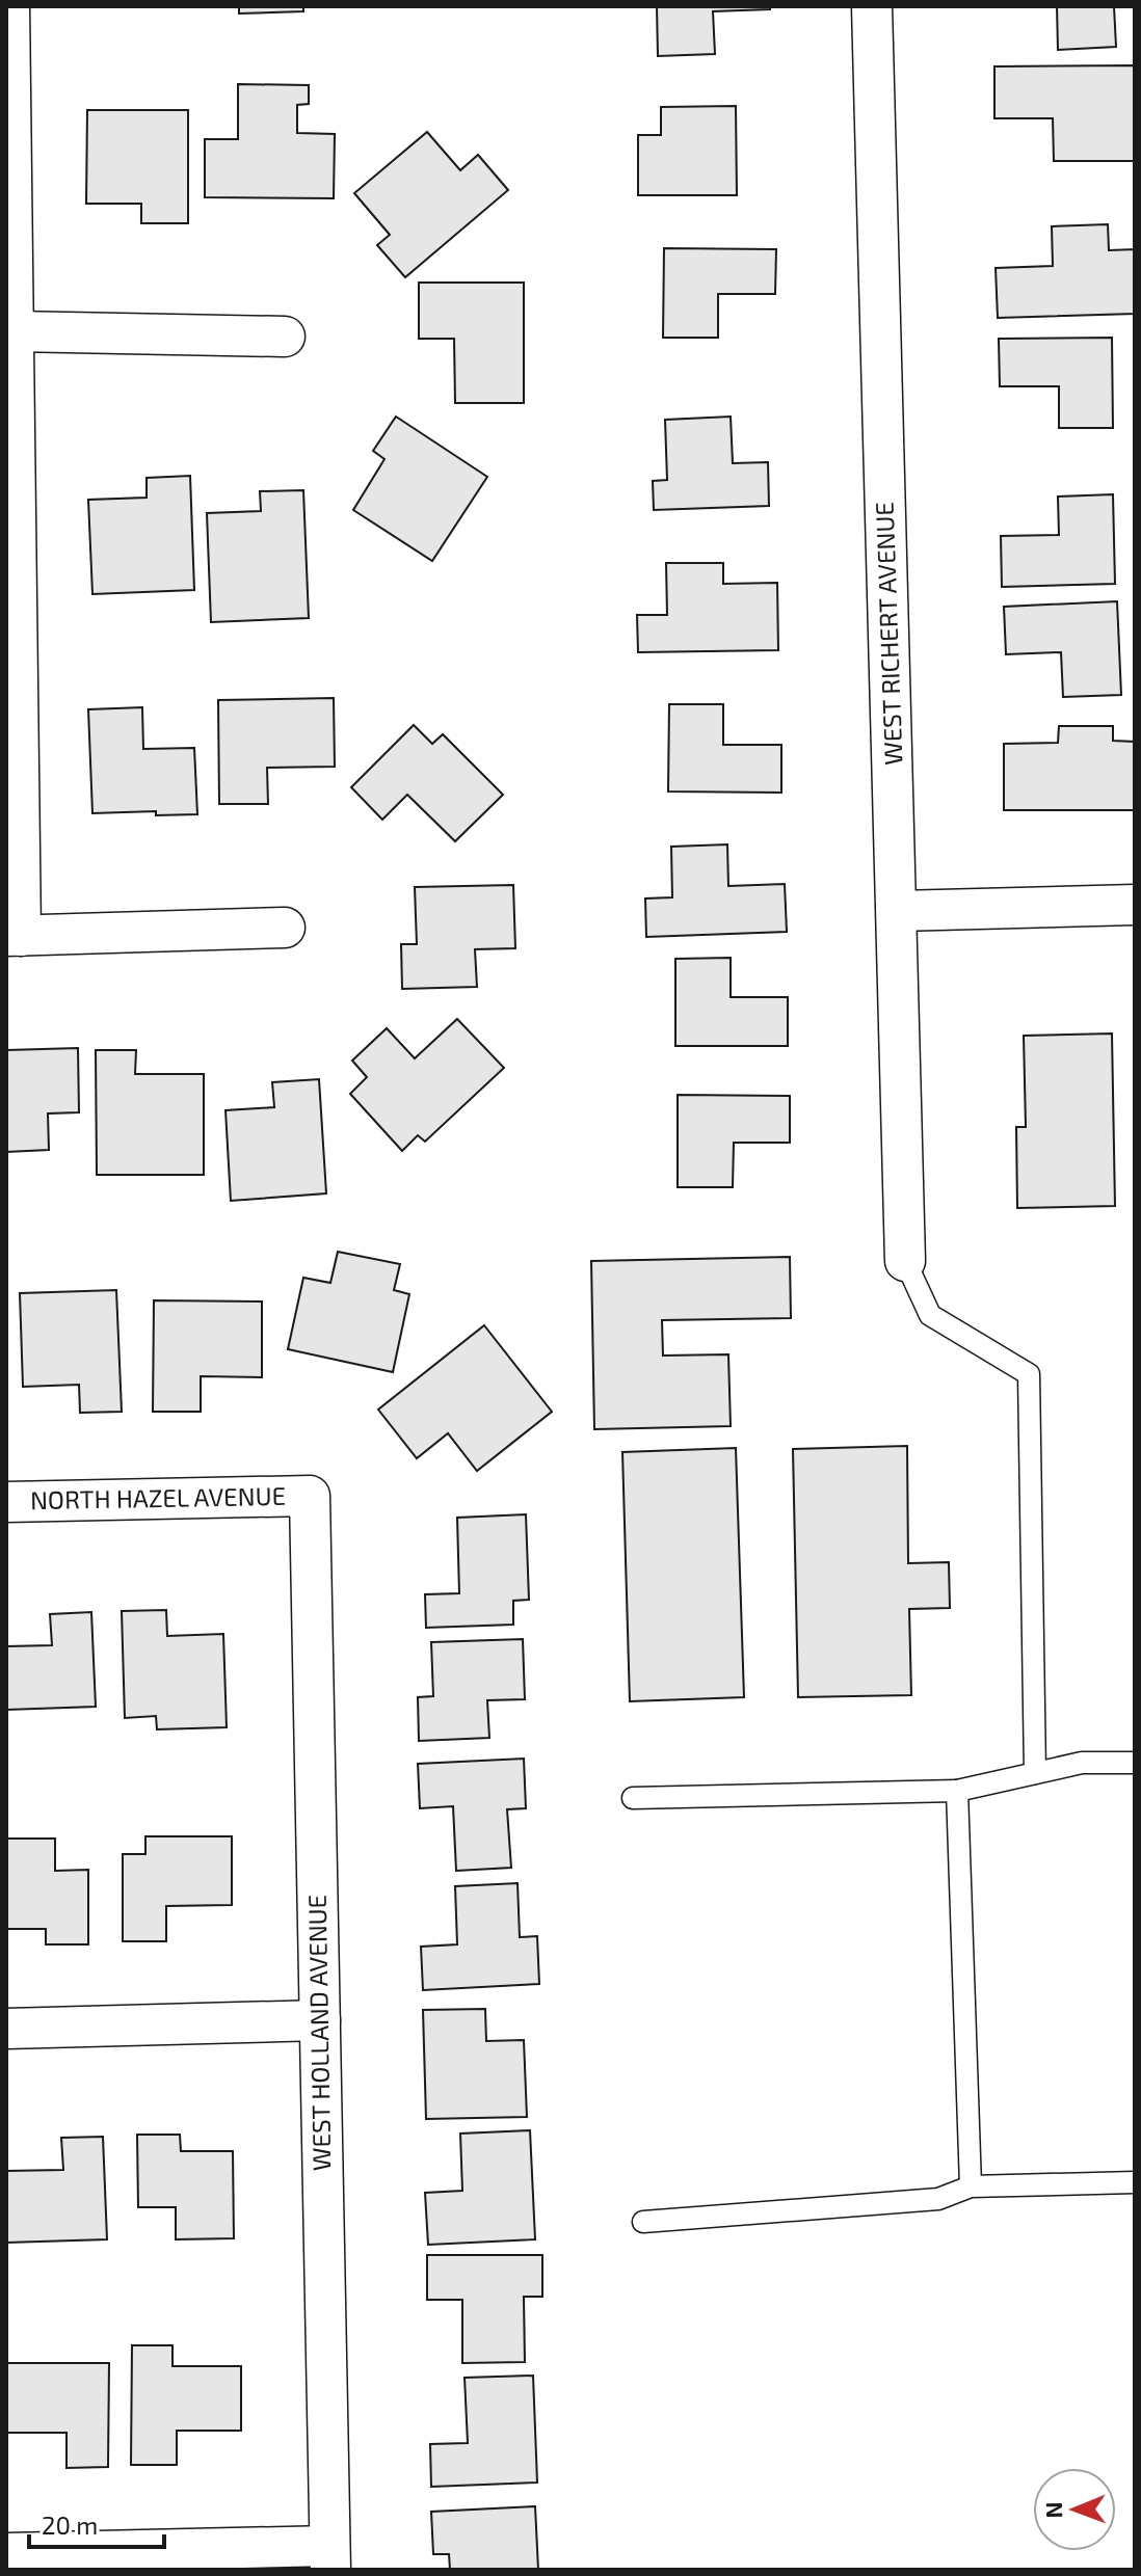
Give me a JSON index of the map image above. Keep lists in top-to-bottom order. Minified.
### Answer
{"streets":{"street":["WEST RICHERT AVENUE","NORTH HAZEL AVENUE","WEST HOLLAND AVENUE"]},"crossings":[["NORTH HAZEL AVENUE","WEST HOLLAND AVENUE"]],"scale_bar":"20 m","north":"left"}
